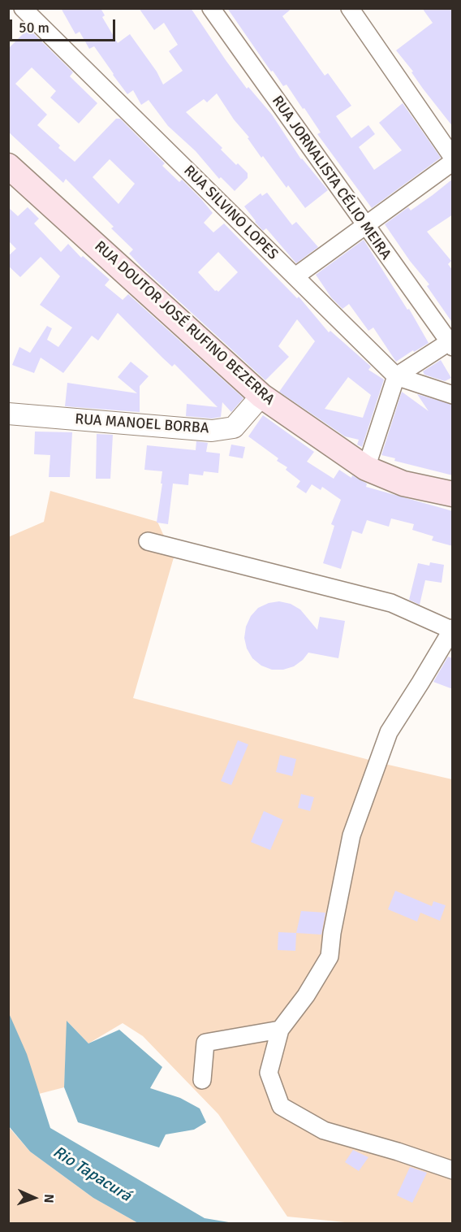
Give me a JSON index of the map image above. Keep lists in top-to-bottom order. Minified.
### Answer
{"streets":{"main road":["RUA DOUTOR JOSÉ RUFINO BEZERRA"],"street":["RUA JORNALISTA CÉLIO MEIRA","RUA SILVINO LOPES","RUA MANOEL BORBA"]},"crossings":[["RUA DOUTOR JOSÉ RUFINO BEZERRA","RUA MANOEL BORBA"]],"water":["Rio Tapacurá"],"scale_bar":"50 m","north":"right"}
